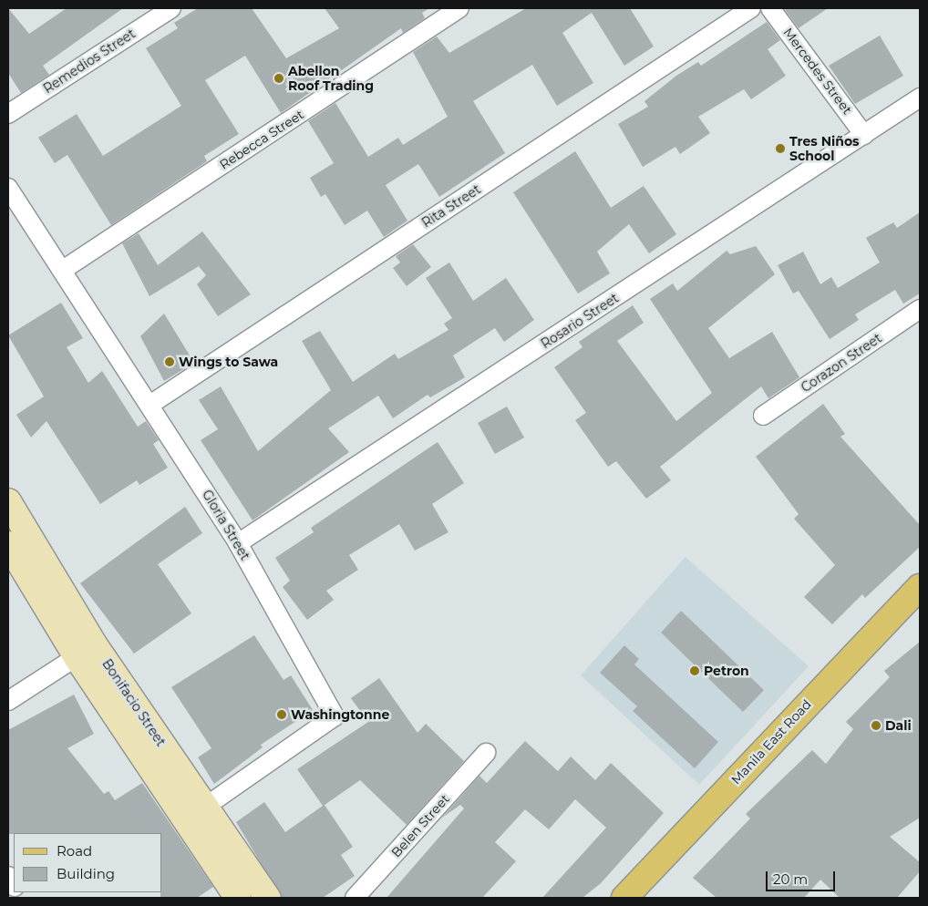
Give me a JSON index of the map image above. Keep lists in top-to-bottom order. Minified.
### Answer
{"streets":{"main road":["Manila East Road"],"street":["Remedios Street","Mercedes Street","Rebecca Street","Rita Street","Rosario Street","Corazon Street","Gloria Street","Bonifacio Street","Belen Street"]},"crossings":[["Mercedes Street","Rosario Street"],["Rebecca Street","Gloria Street"],["Rita Street","Gloria Street"],["Rosario Street","Gloria Street"],["Gloria Street","Bonifacio Street"]],"places":["Abellon Roof Trading","Tres Niños School","Wings to Sawa","Petron","Washingtonne","Dali"],"legend":["Road","Building"],"scale_bar":"20 m"}
